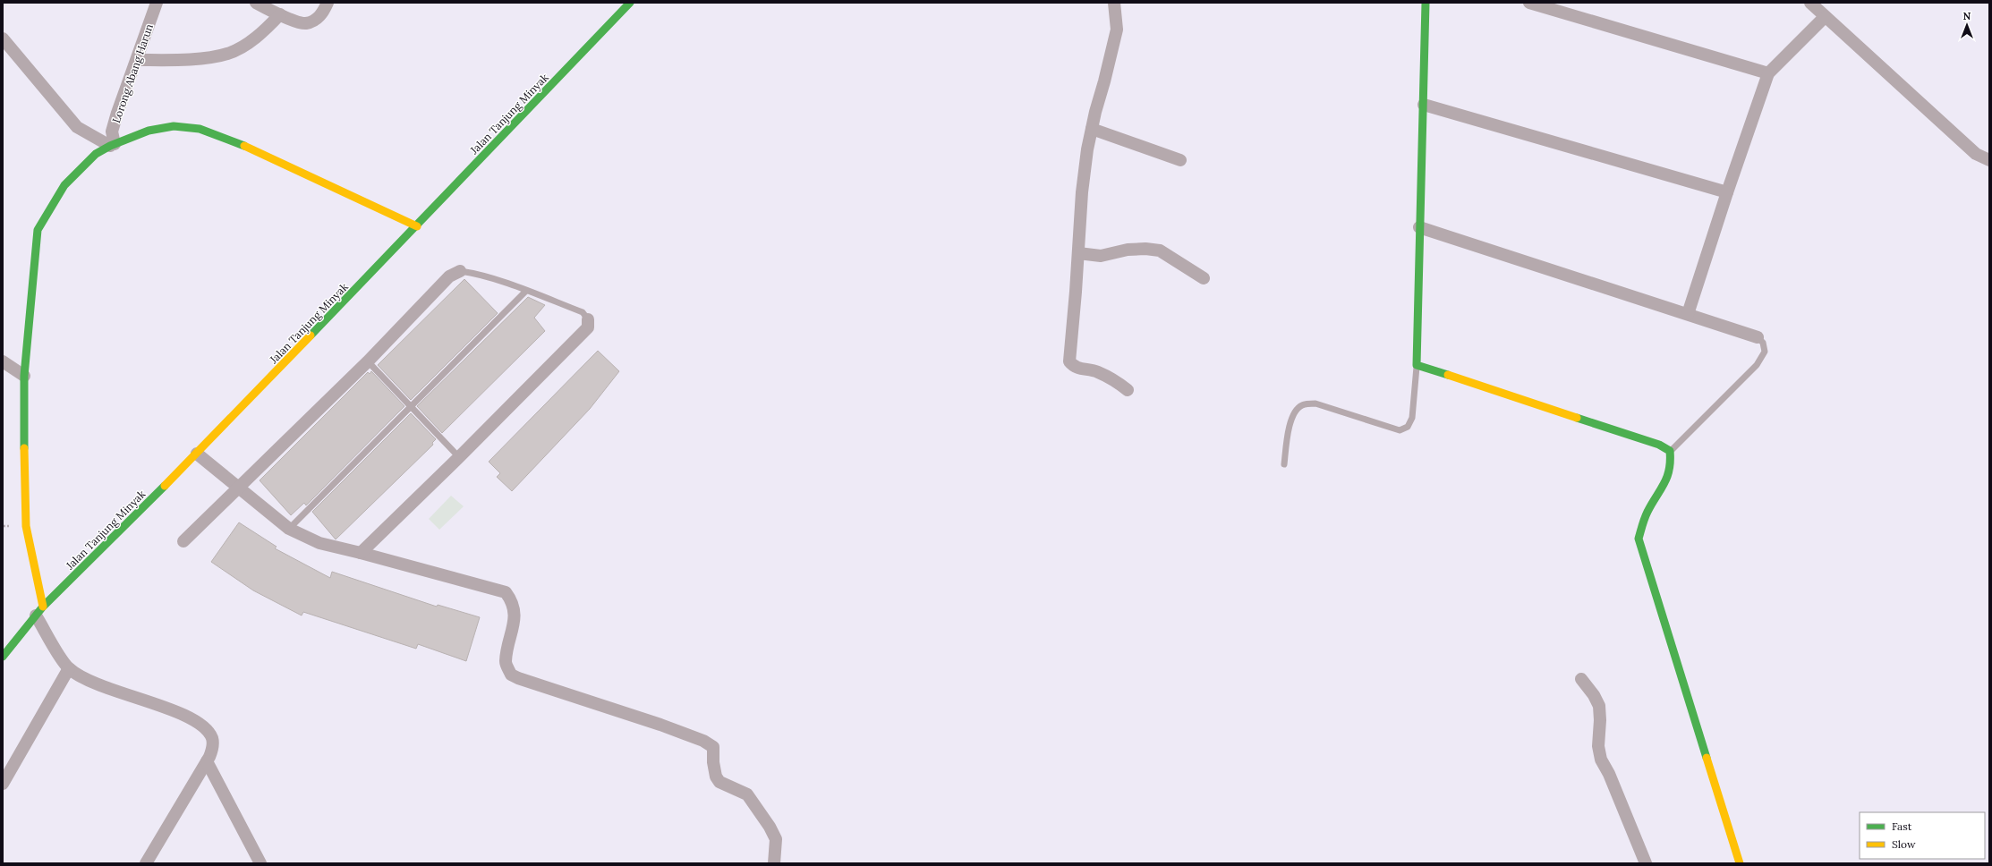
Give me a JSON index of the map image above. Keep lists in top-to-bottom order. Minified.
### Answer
{"streets":{"street":["Lorong Abang Harun","Jalan Tanjung Minyak"]},"legend":["Fast","Slow"],"north":"top"}
